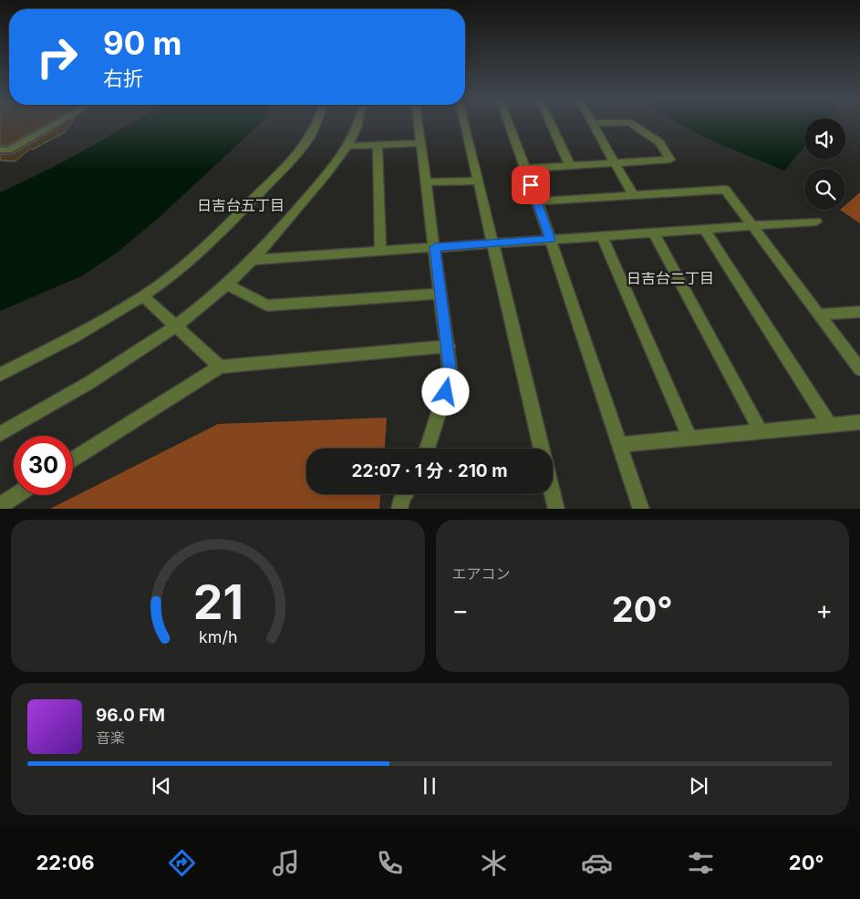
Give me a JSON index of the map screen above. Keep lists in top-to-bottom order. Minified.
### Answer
{"districts":["日吉台五丁目","日吉台二丁目"],"page":{"turn":["90 m","右折"],"limit":"30","trip":"22:07 · 1 分 · 210 m","tile":"エアコン","heat":["−","20°","+"],"song":["96.0 FM","音楽"],"tabs":["22:06","20°"],"gauge":["21","km/h"]}}
